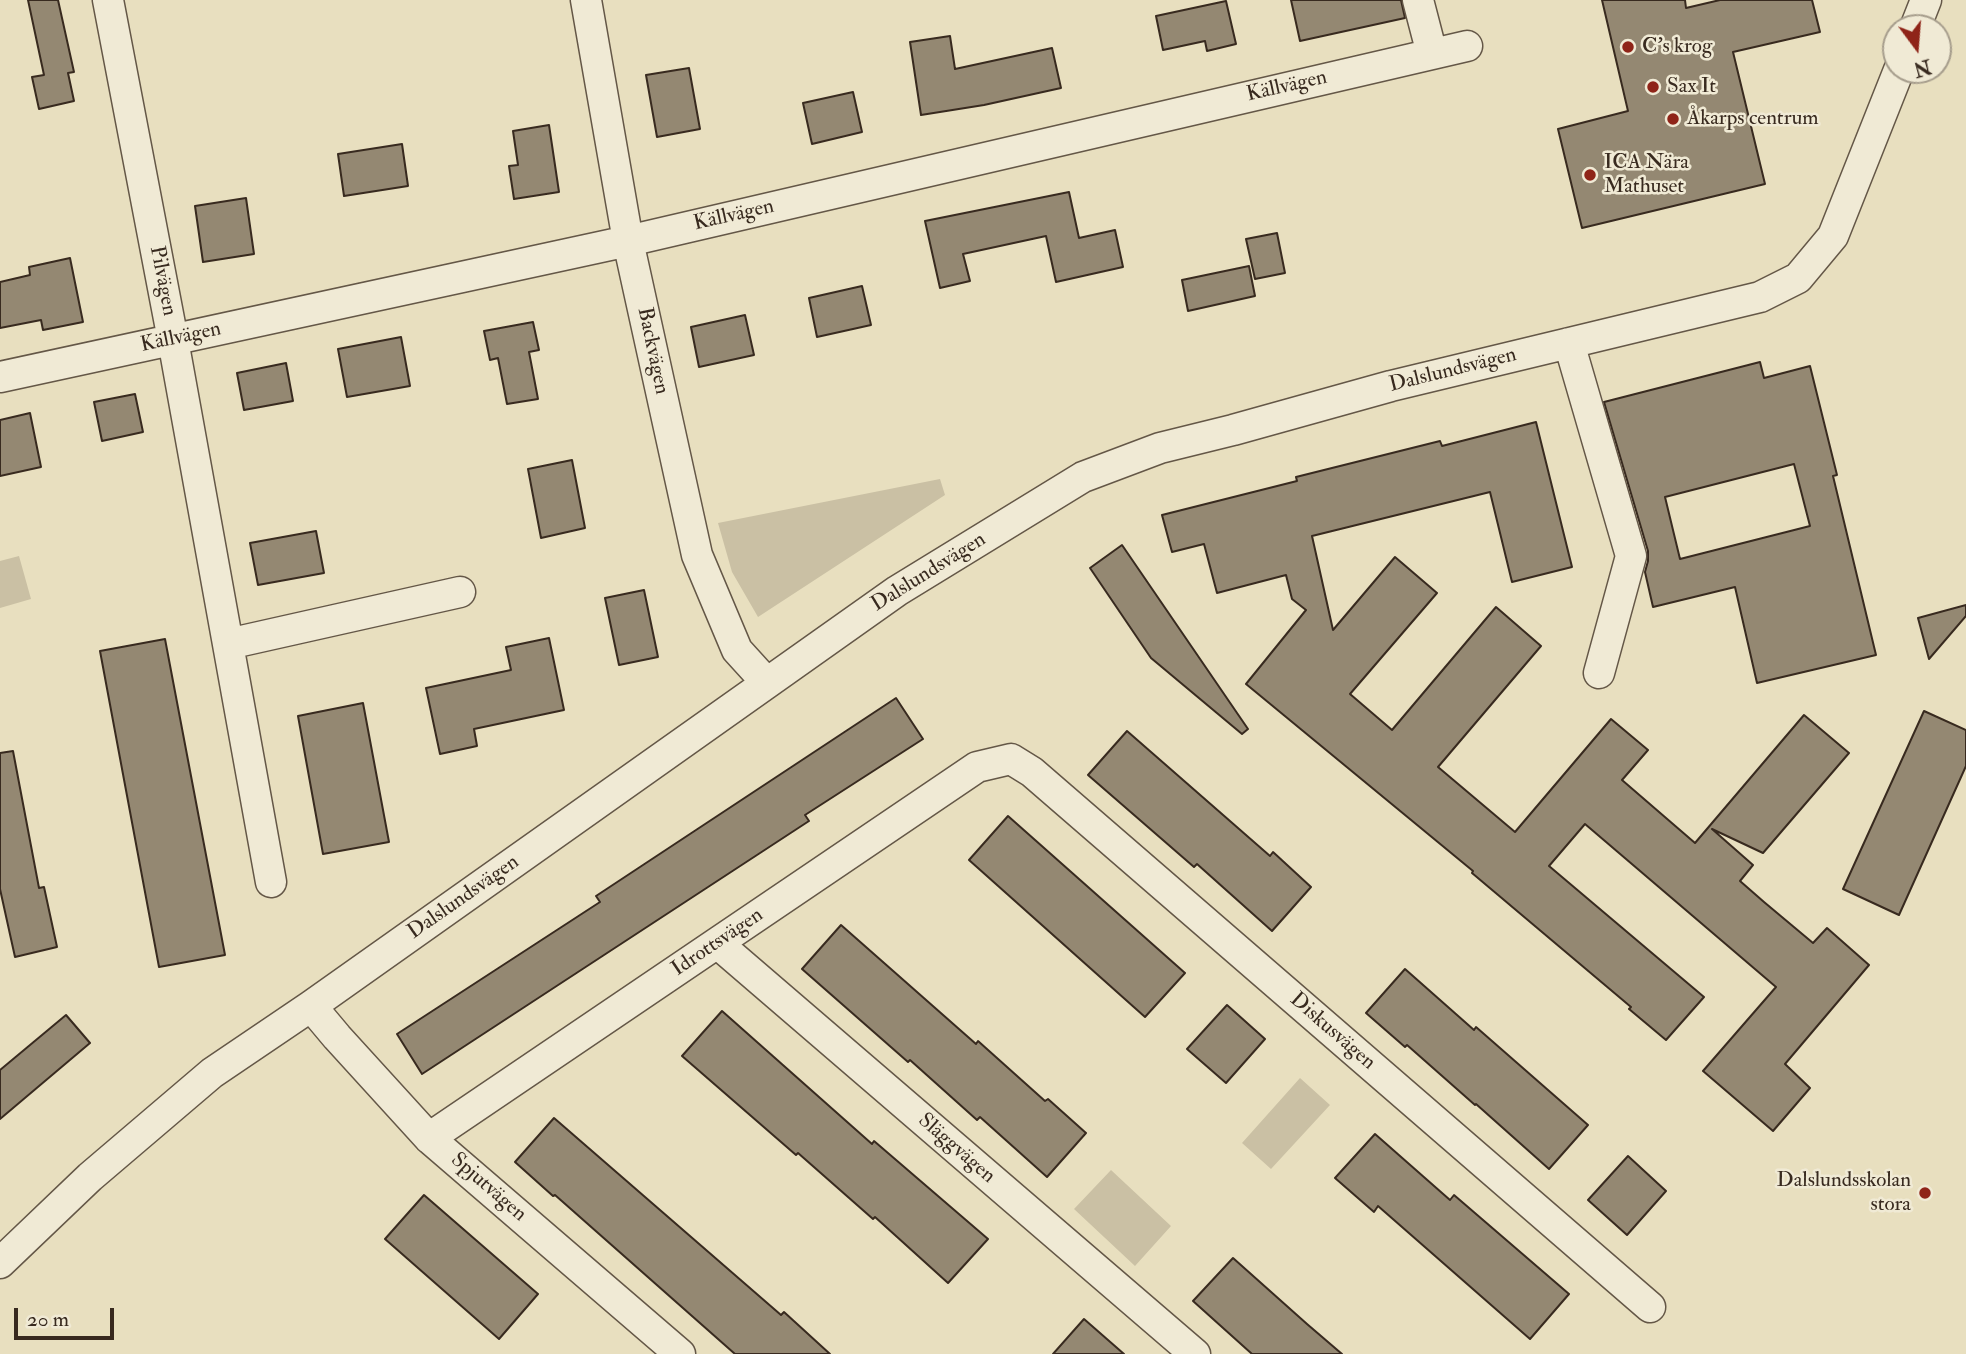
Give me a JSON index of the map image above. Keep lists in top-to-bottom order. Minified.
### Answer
{"streets":{"street":["Källvägen","Pilvägen","Backvägen","Dalslundsvägen","Idrottsvägen","Diskusvägen","Släggvägen","Spjutvägen"]},"crossings":[["Källvägen","Pilvägen"],["Källvägen","Backvägen"],["Backvägen","Dalslundsvägen"],["Dalslundsvägen","Spjutvägen"],["Idrottsvägen","Diskusvägen"],["Idrottsvägen","Släggvägen"],["Idrottsvägen","Spjutvägen"]],"places":["C's krog","Sax It","Åkarps centrum","ICA Nära Mathuset","Dalslundsskolan stora"],"scale_bar":"20 m","north":"bottom"}
